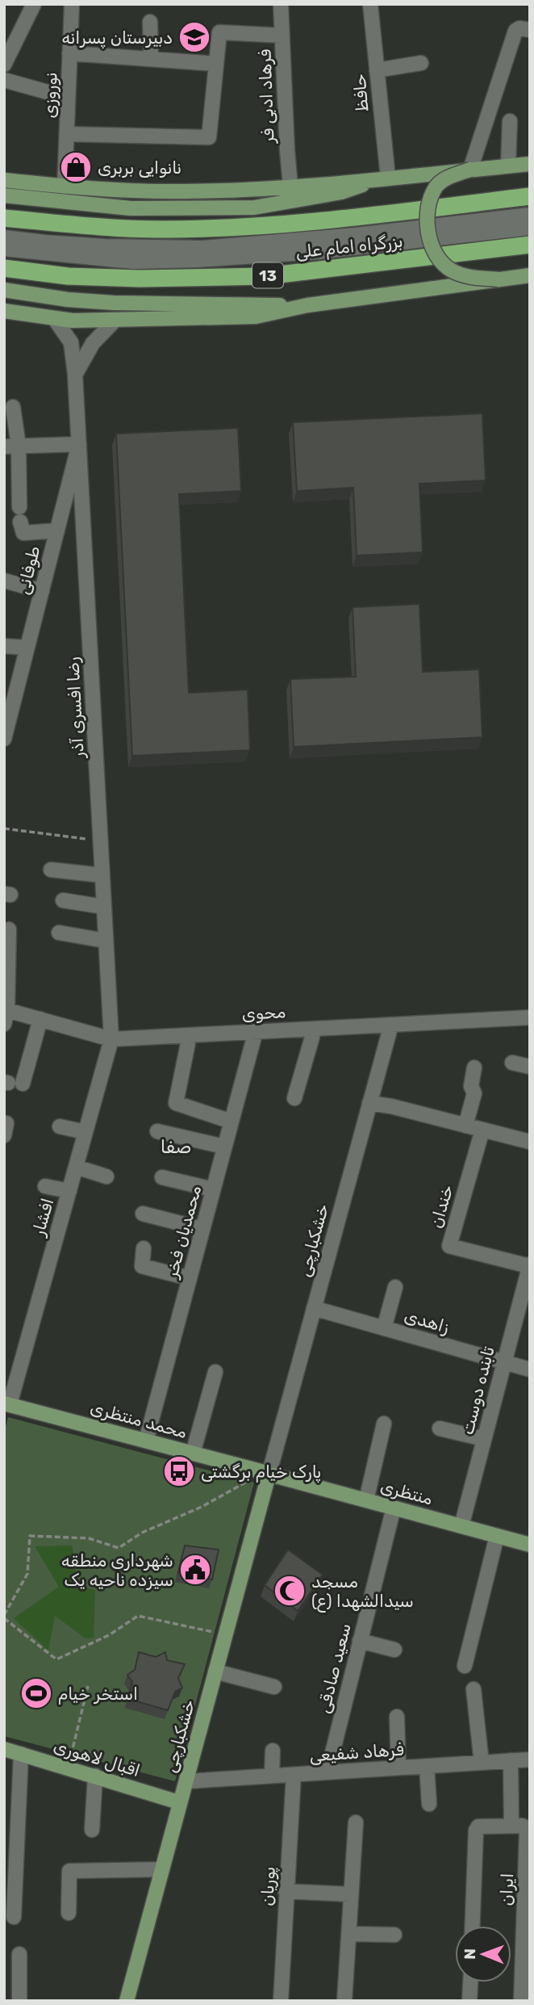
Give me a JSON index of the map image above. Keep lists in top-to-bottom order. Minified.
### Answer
{"streets":{"highway":["بزرگراه امام علی","13"],"main road":["خشکبارچی","محمد منتظری","منتظری","اقبال لاهوری"],"street":["حافظ","نوروزی","فرهاد ادبی فر","طوفانی","رضا افسری آذر","محوی","خندان","افشار","محمدیان فخر","زاهدی","تابنده دوست","سعید صادقی","فرهاد شفیعی","پوریان","ایران"]},"crossings":[["طوفانی","رضا افسری آذر"],["رضا افسری آذر","محوی"],["رضا افسری آذر","افشار"],["محوی","افشار"],["محوی","محمدیان فخر"],["محوی","خشکبارچی"],["خندان","تابنده دوست"],["افشار","محمد منتظری"],["محمدیان فخر","محمد منتظری"],["خشکبارچی","زاهدی"],["خشکبارچی","محمد منتظری"],["خشکبارچی","منتظری"],["خشکبارچی","فرهاد شفیعی"],["خشکبارچی","اقبال لاهوری"],["زاهدی","تابنده دوست"],["تابنده دوست","منتظری"],["محمد منتظری","منتظری"],["منتظری","سعید صادقی"],["سعید صادقی","فرهاد شفیعی"],["فرهاد شفیعی","پوریان"]],"districts":["صفا"],"places":{"school or university":["دبیرستان پسرانه"],"shop":["نانوایی بربری"],"bus stop":["پارک خیام برگشتی"],"public building":["شهرداری منطقه سیزده ناحیه یک"],"mosque":["مسجد سیدالشهدا (ع)"],"sports":["استخر خیام"]},"north":"left"}
